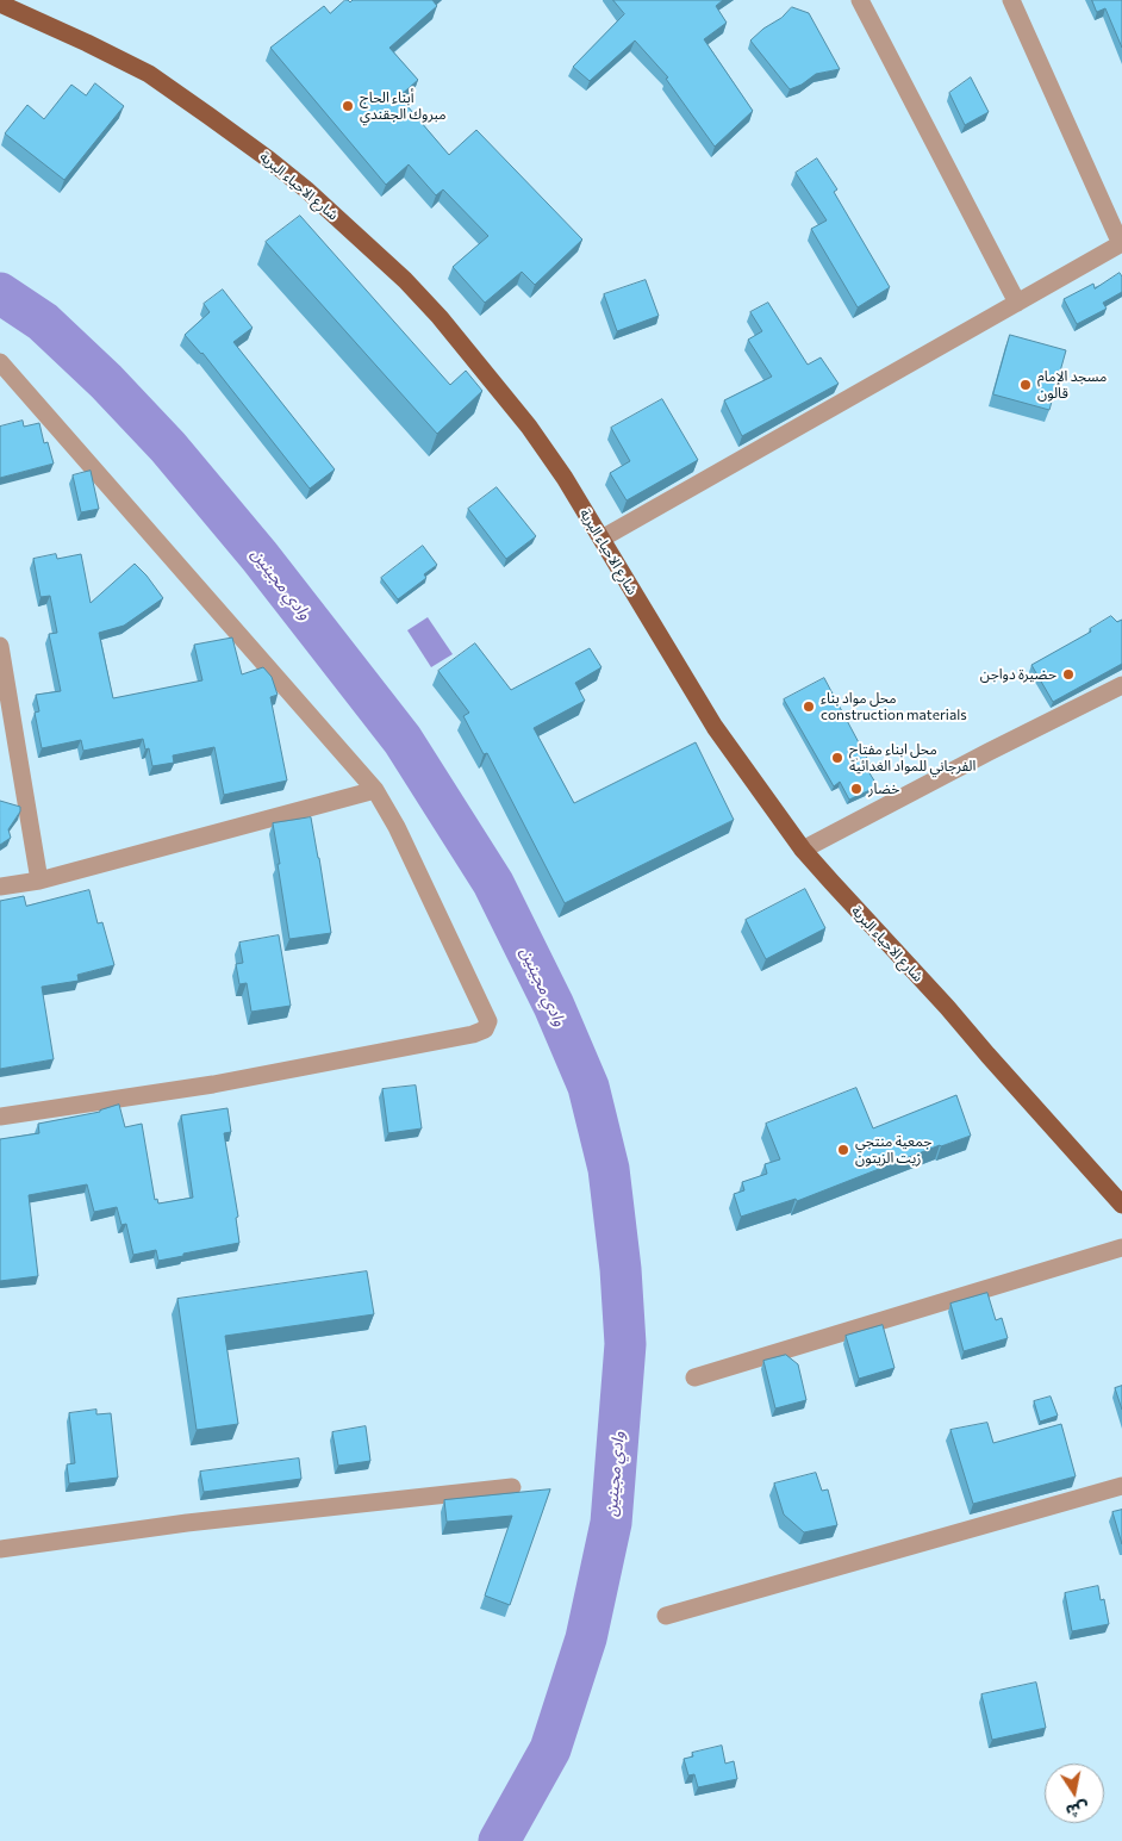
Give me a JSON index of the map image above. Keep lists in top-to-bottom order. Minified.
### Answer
{"streets":{"main road":["شارع الاحياء البرية"]},"water":["وادي مجينين"],"places":["أبناء الحاج مبروك الجقندي","مسجد الإمام قالون","حضيرة دواجن","محل مواد بناء construction materials","محل ابناء مفتاح الفرجاني للمواد الغدائية","خضار","جمعية منتجي زيت الزيتون"],"north":"bottom"}
